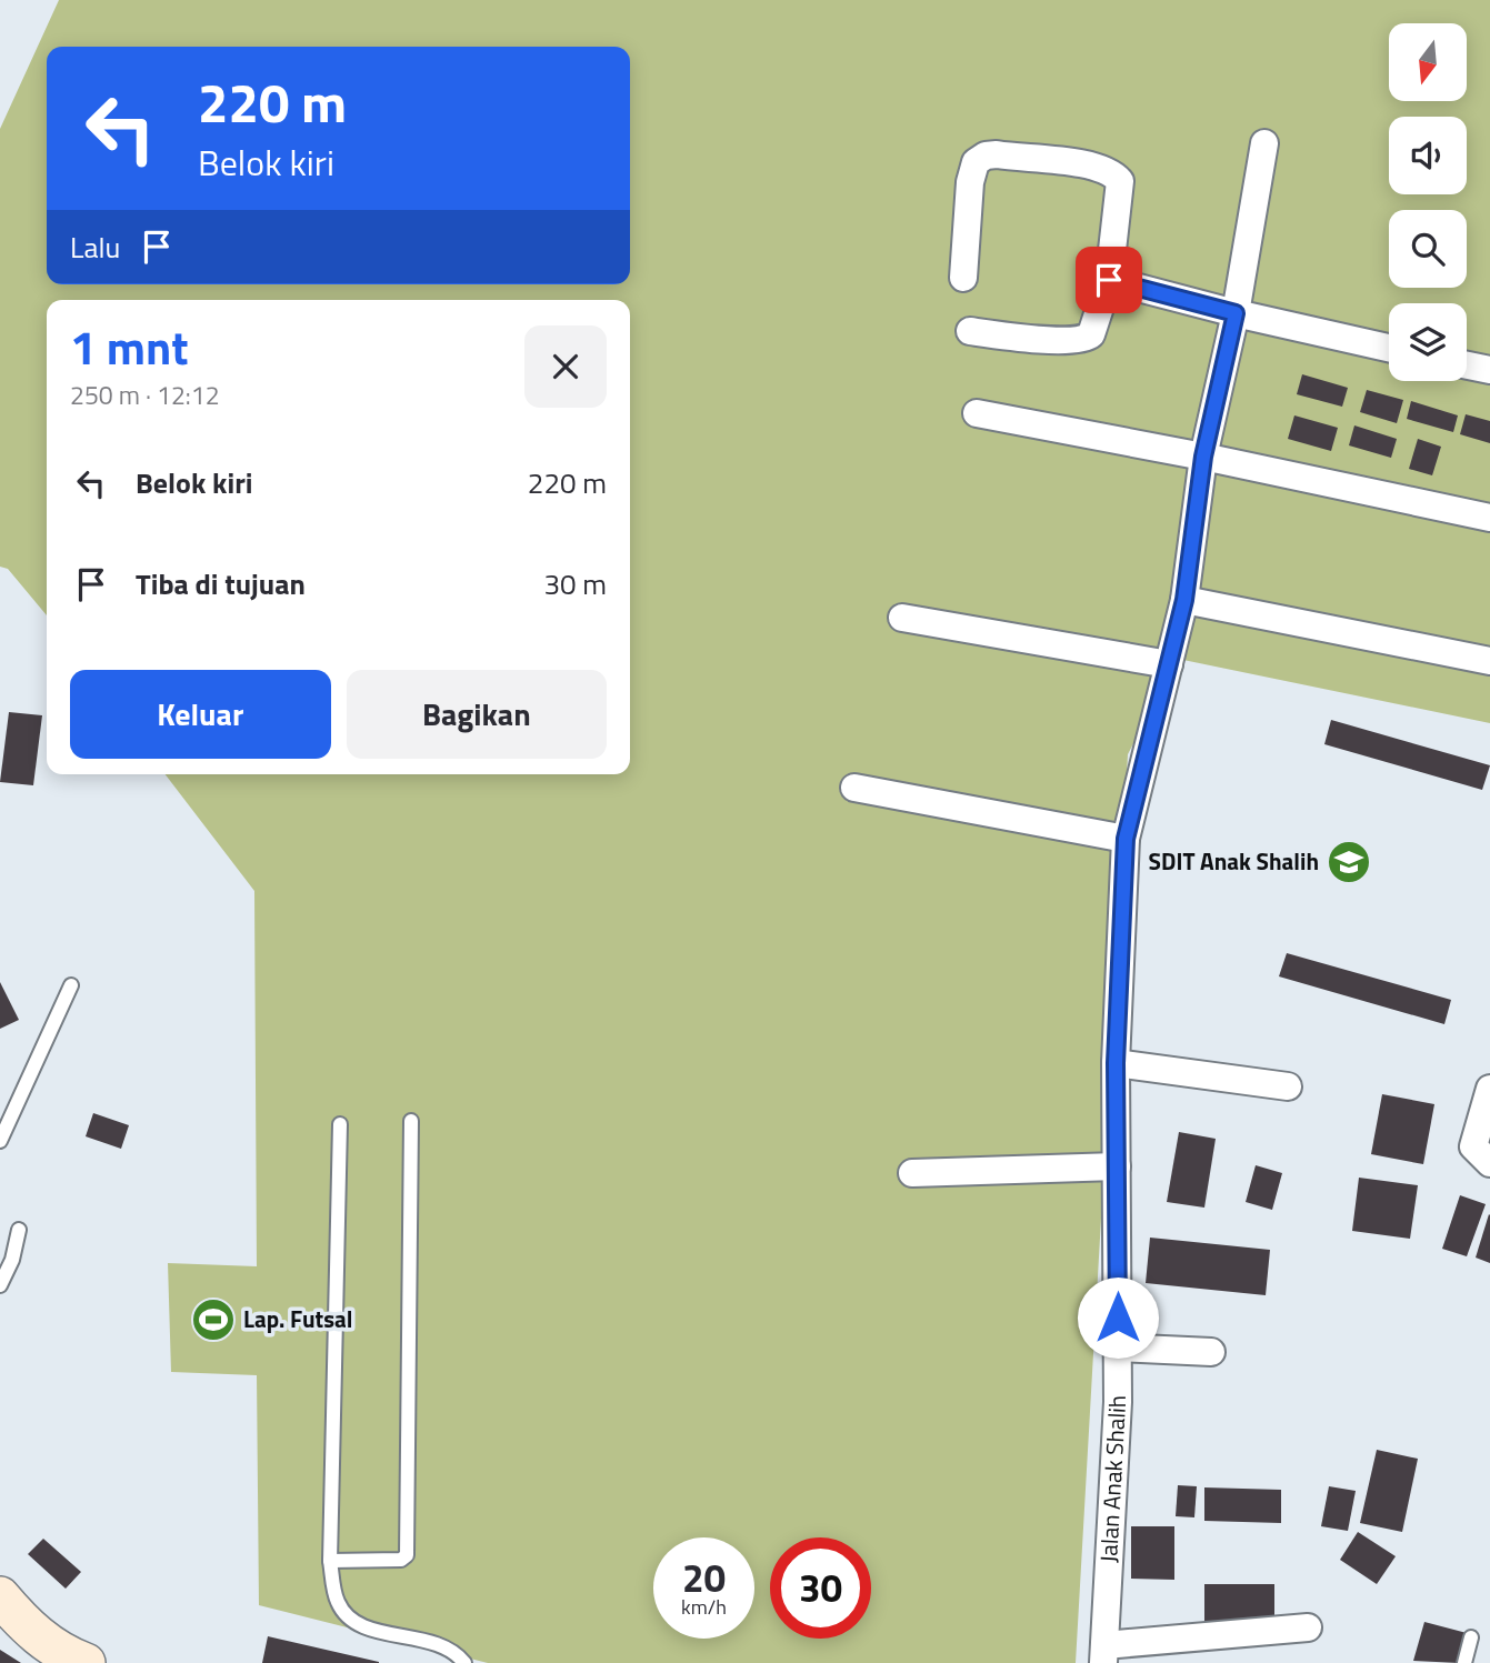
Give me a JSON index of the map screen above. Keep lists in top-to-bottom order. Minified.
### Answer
{"streets":{"street":["Jalan Anak Shalih"]},"places":{"school or university":["SDIT Anak Shalih"],"sports":["Lap. Futsal"]},"north":"bottom","page":{"turn":["220 m","Belok kiri"],"then":"Lalu","heading":["1 mnt","250 m · 12:12"],"list":[{"name":"Belok kiri","value":"220 m"},{"name":"Tiba di tujuan","value":"30 m"}],"buttons":["Keluar","Bagikan"],"speed":"20 km/h","limit":"30"}}
